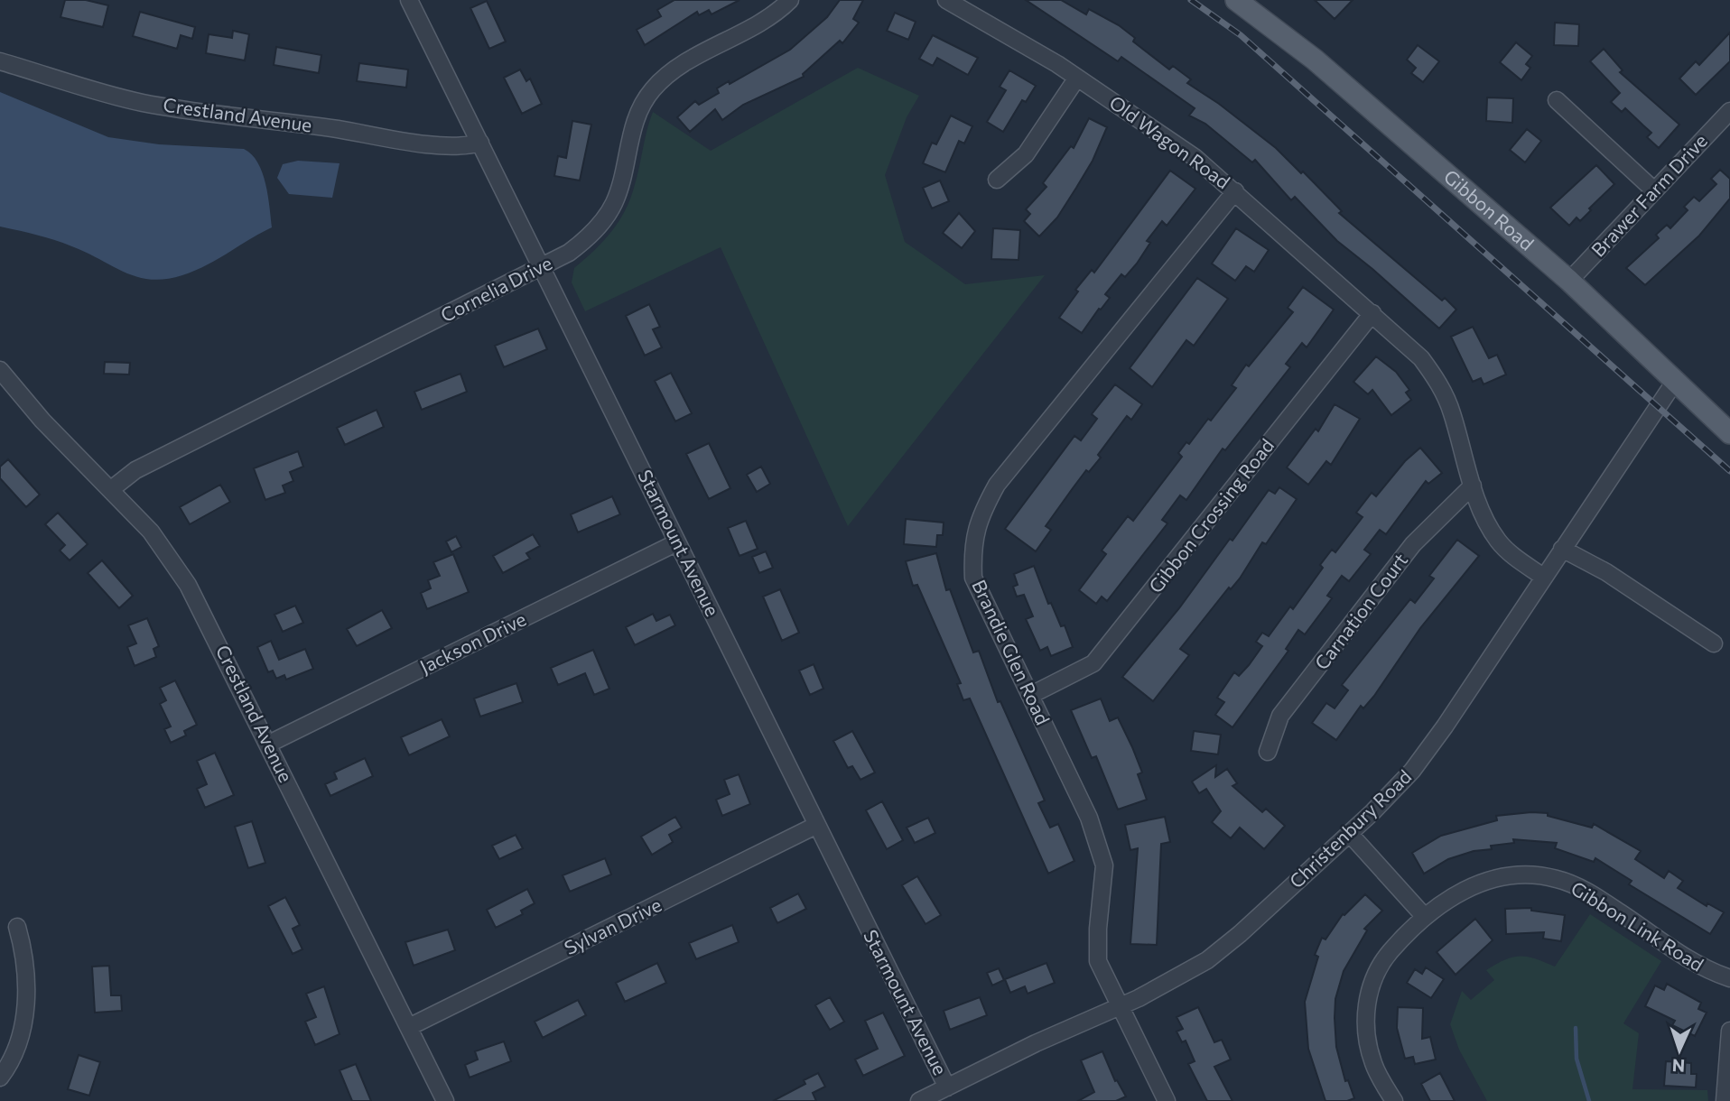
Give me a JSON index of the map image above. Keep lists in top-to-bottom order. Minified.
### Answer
{"streets":{"main road":["Gibbon Road"],"street":["Crestland Avenue","Old Wagon Road","Brawer Farm Drive","Cornelia Drive","Gibbon Crossing Road","Starmount Avenue","Carnation Court","Jackson Drive","Brandie Glen Road","Christenbury Road","Sylvan Drive","Gibbon Link Road"]},"crossings":[["Crestland Avenue","Cornelia Drive"],["Crestland Avenue","Starmount Avenue"],["Crestland Avenue","Jackson Drive"],["Crestland Avenue","Sylvan Drive"],["Old Wagon Road","Gibbon Crossing Road"],["Old Wagon Road","Carnation Court"],["Old Wagon Road","Brandie Glen Road"],["Old Wagon Road","Christenbury Road"],["Brawer Farm Drive","Gibbon Road"],["Gibbon Road","Christenbury Road"],["Cornelia Drive","Starmount Avenue"],["Gibbon Crossing Road","Brandie Glen Road"],["Starmount Avenue","Jackson Drive"],["Starmount Avenue","Christenbury Road"],["Starmount Avenue","Sylvan Drive"],["Brandie Glen Road","Christenbury Road"]],"north":"bottom"}
